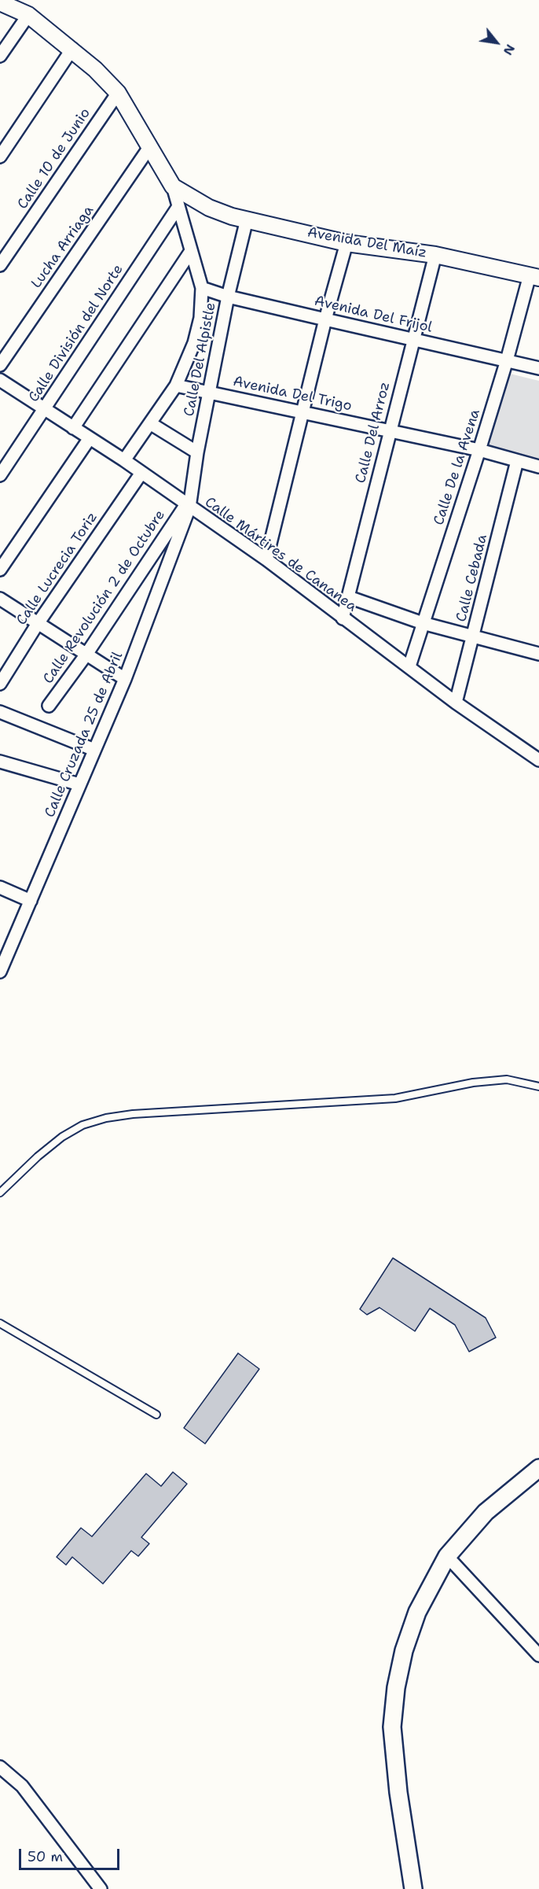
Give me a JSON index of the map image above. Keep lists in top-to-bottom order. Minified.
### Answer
{"streets":{"street":["Calle 10 de Junio","Avenida Del Maíz","Lucha Arriaga","Avenida Del Frijol","Calle División del Norte","Calle Del Alpistle","Avenida Del Trigo","Calle Del Arroz","Calle De la Avena","Calle Mártires de Cananea","Calle Lucrecia Toriz","Calle Cebada","Calle Revolución 2 de Octubre","Calle Cruzada 25 de Abril"]},"crossings":[["Avenida Del Maíz","Calle Del Alpistle"],["Avenida Del Maíz","Calle Del Arroz"],["Avenida Del Maíz","Calle De la Avena"],["Avenida Del Frijol","Calle Del Alpistle"],["Avenida Del Frijol","Calle Del Arroz"],["Avenida Del Frijol","Calle De la Avena"],["Calle División del Norte","Calle Mártires de Cananea"],["Calle Del Alpistle","Avenida Del Trigo"],["Calle Del Alpistle","Calle Mártires de Cananea"],["Calle Del Alpistle","Calle Revolución 2 de Octubre"],["Calle Del Alpistle","Calle Cruzada 25 de Abril"],["Avenida Del Trigo","Calle Del Arroz"],["Avenida Del Trigo","Calle De la Avena"],["Avenida Del Trigo","Calle Cebada"],["Calle Del Arroz","Calle Mártires de Cananea"],["Calle De la Avena","Calle Mártires de Cananea"],["Calle Mártires de Cananea","Calle Lucrecia Toriz"],["Calle Mártires de Cananea","Calle Cebada"],["Calle Mártires de Cananea","Calle Revolución 2 de Octubre"],["Calle Mártires de Cananea","Calle Cruzada 25 de Abril"],["Calle Revolución 2 de Octubre","Calle Cruzada 25 de Abril"]],"scale_bar":"50 m","north":"bottom right"}
